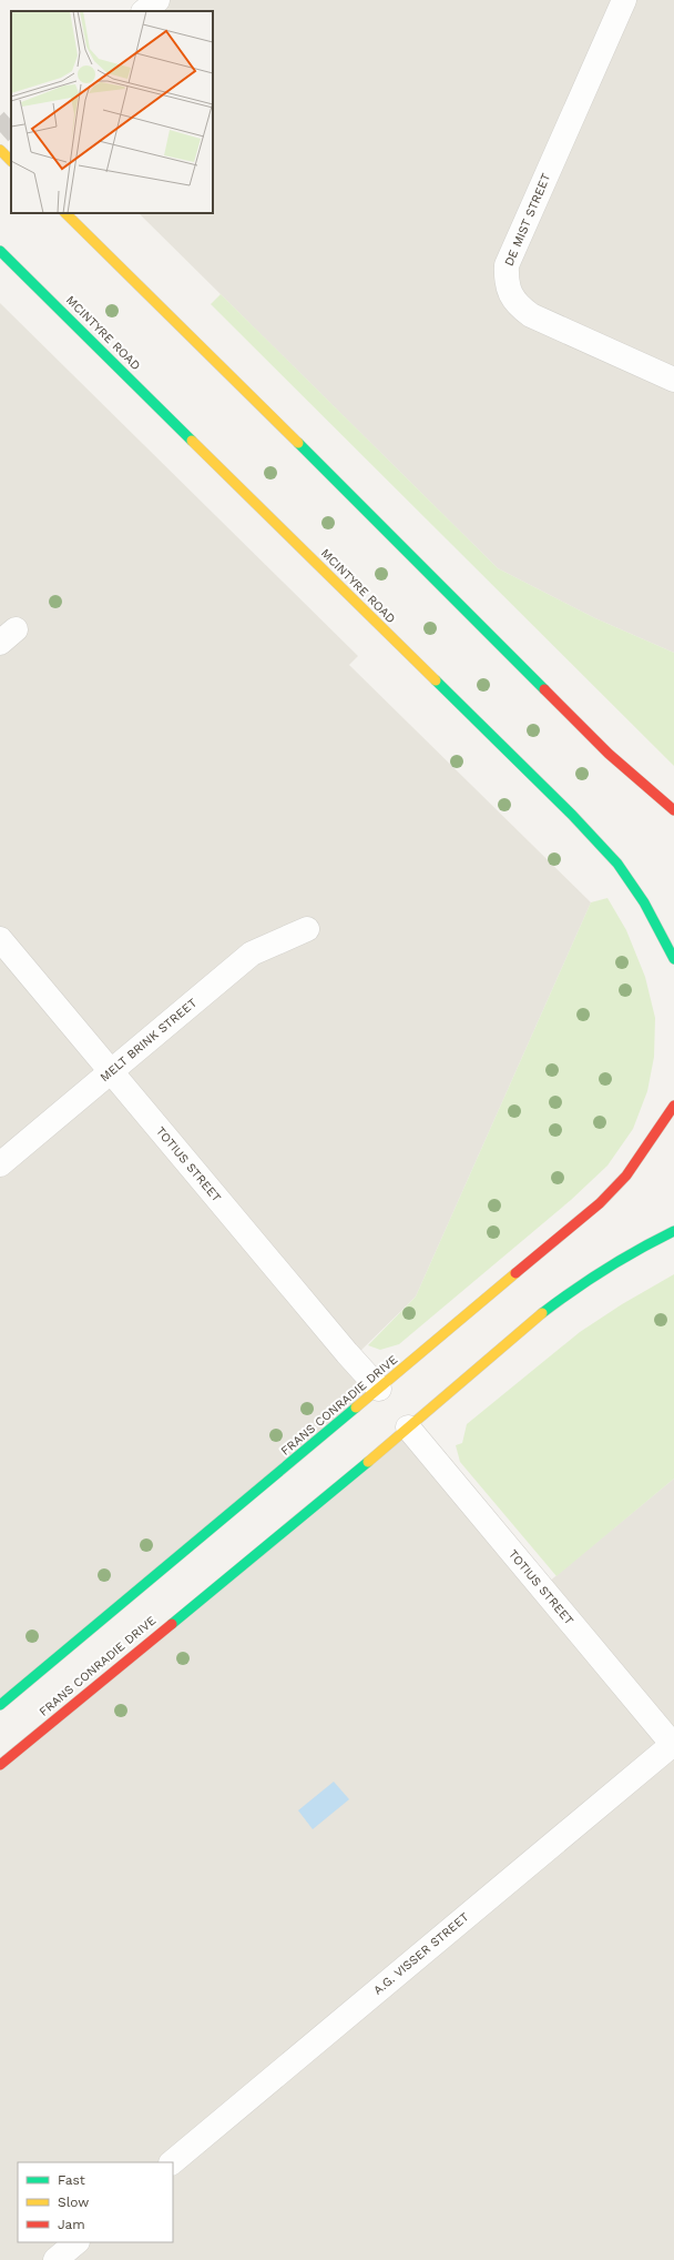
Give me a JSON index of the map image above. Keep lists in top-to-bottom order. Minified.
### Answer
{"streets":{"main road":["MCINTYRE ROAD","FRANS CONRADIE DRIVE"],"street":["DE MIST STREET","MELT BRINK STREET","TOTIUS STREET","A.G. VISSER STREET"]},"crossings":[["MELT BRINK STREET","TOTIUS STREET"],["TOTIUS STREET","FRANS CONRADIE DRIVE"],["TOTIUS STREET","A.G. VISSER STREET"]],"legend":["Fast","Slow","Jam"]}
